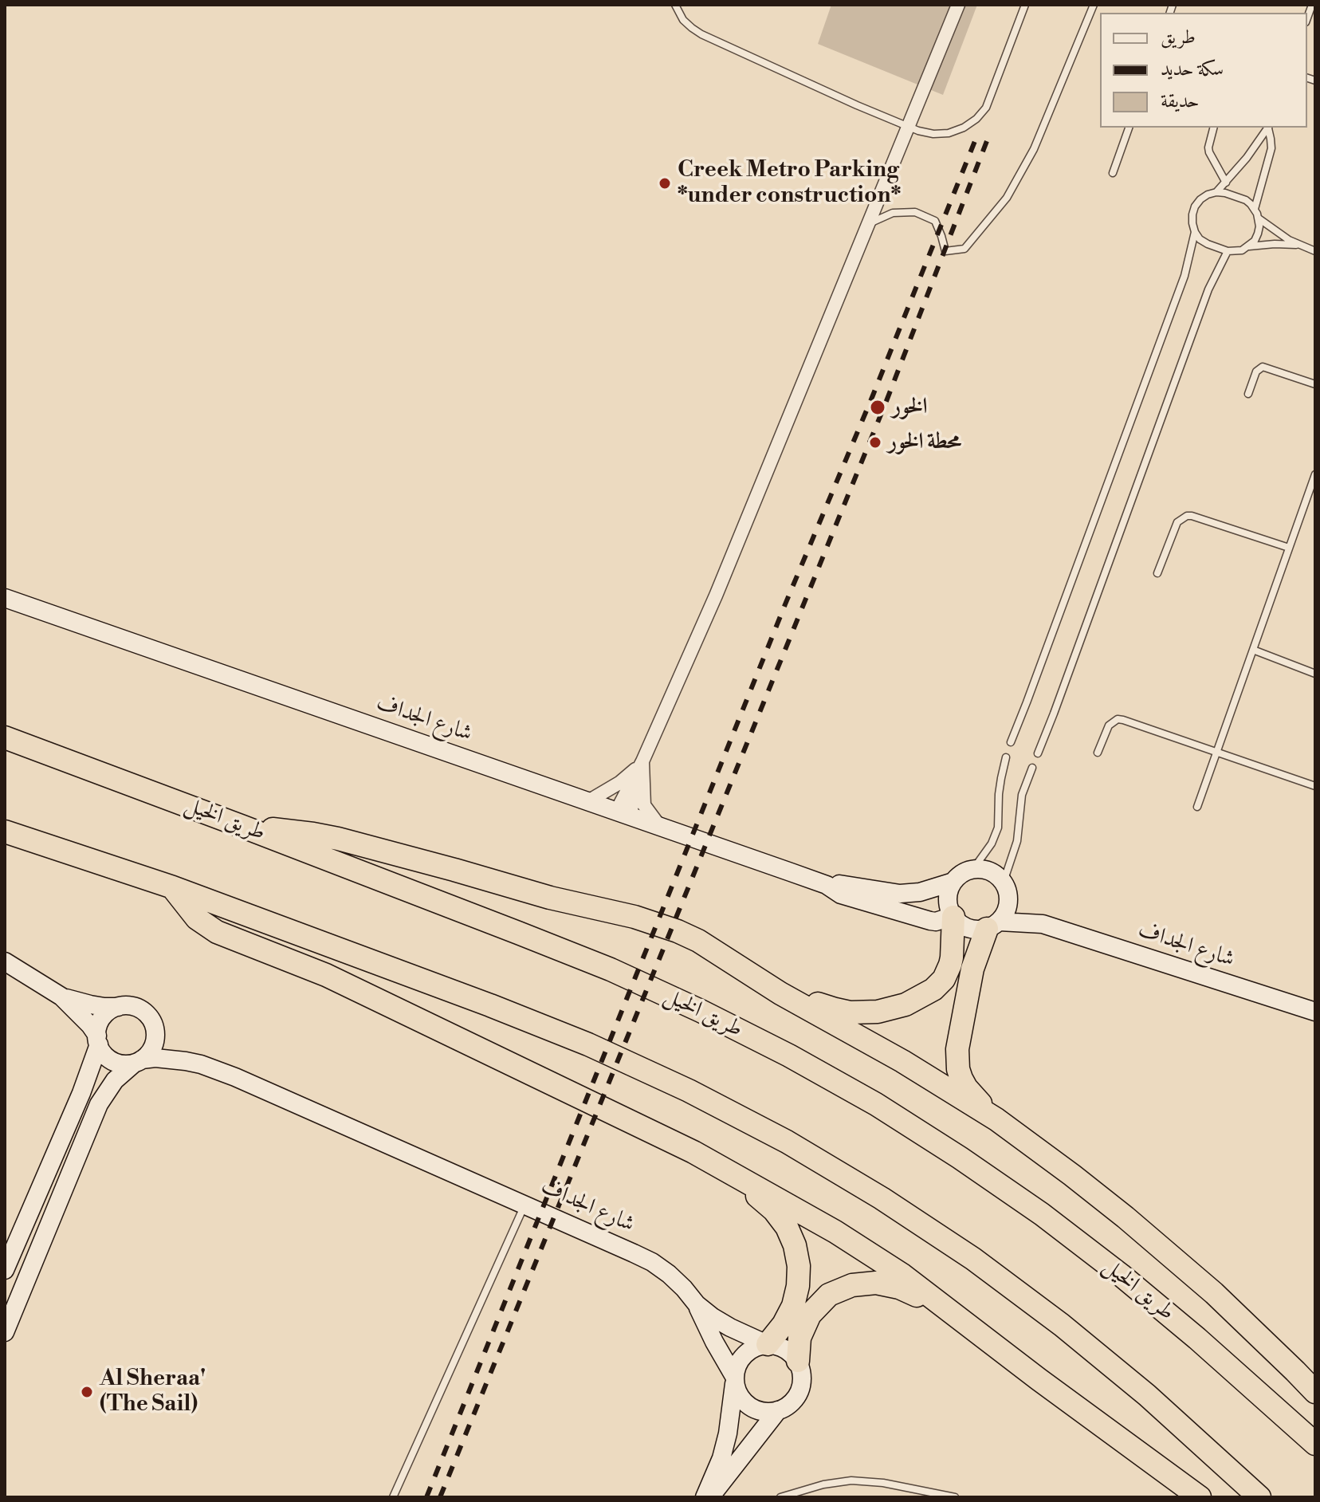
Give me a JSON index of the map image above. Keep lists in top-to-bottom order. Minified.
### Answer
{"streets":{"highway":["طريق الخيل"],"street":["شارع الجداف"]},"places":["Creek Metro Parking *under construction*","الخور","محطة الخور","Al Sheraa' (The Sail)"],"legend":["طريق","سكة حديد","حديقة"]}
